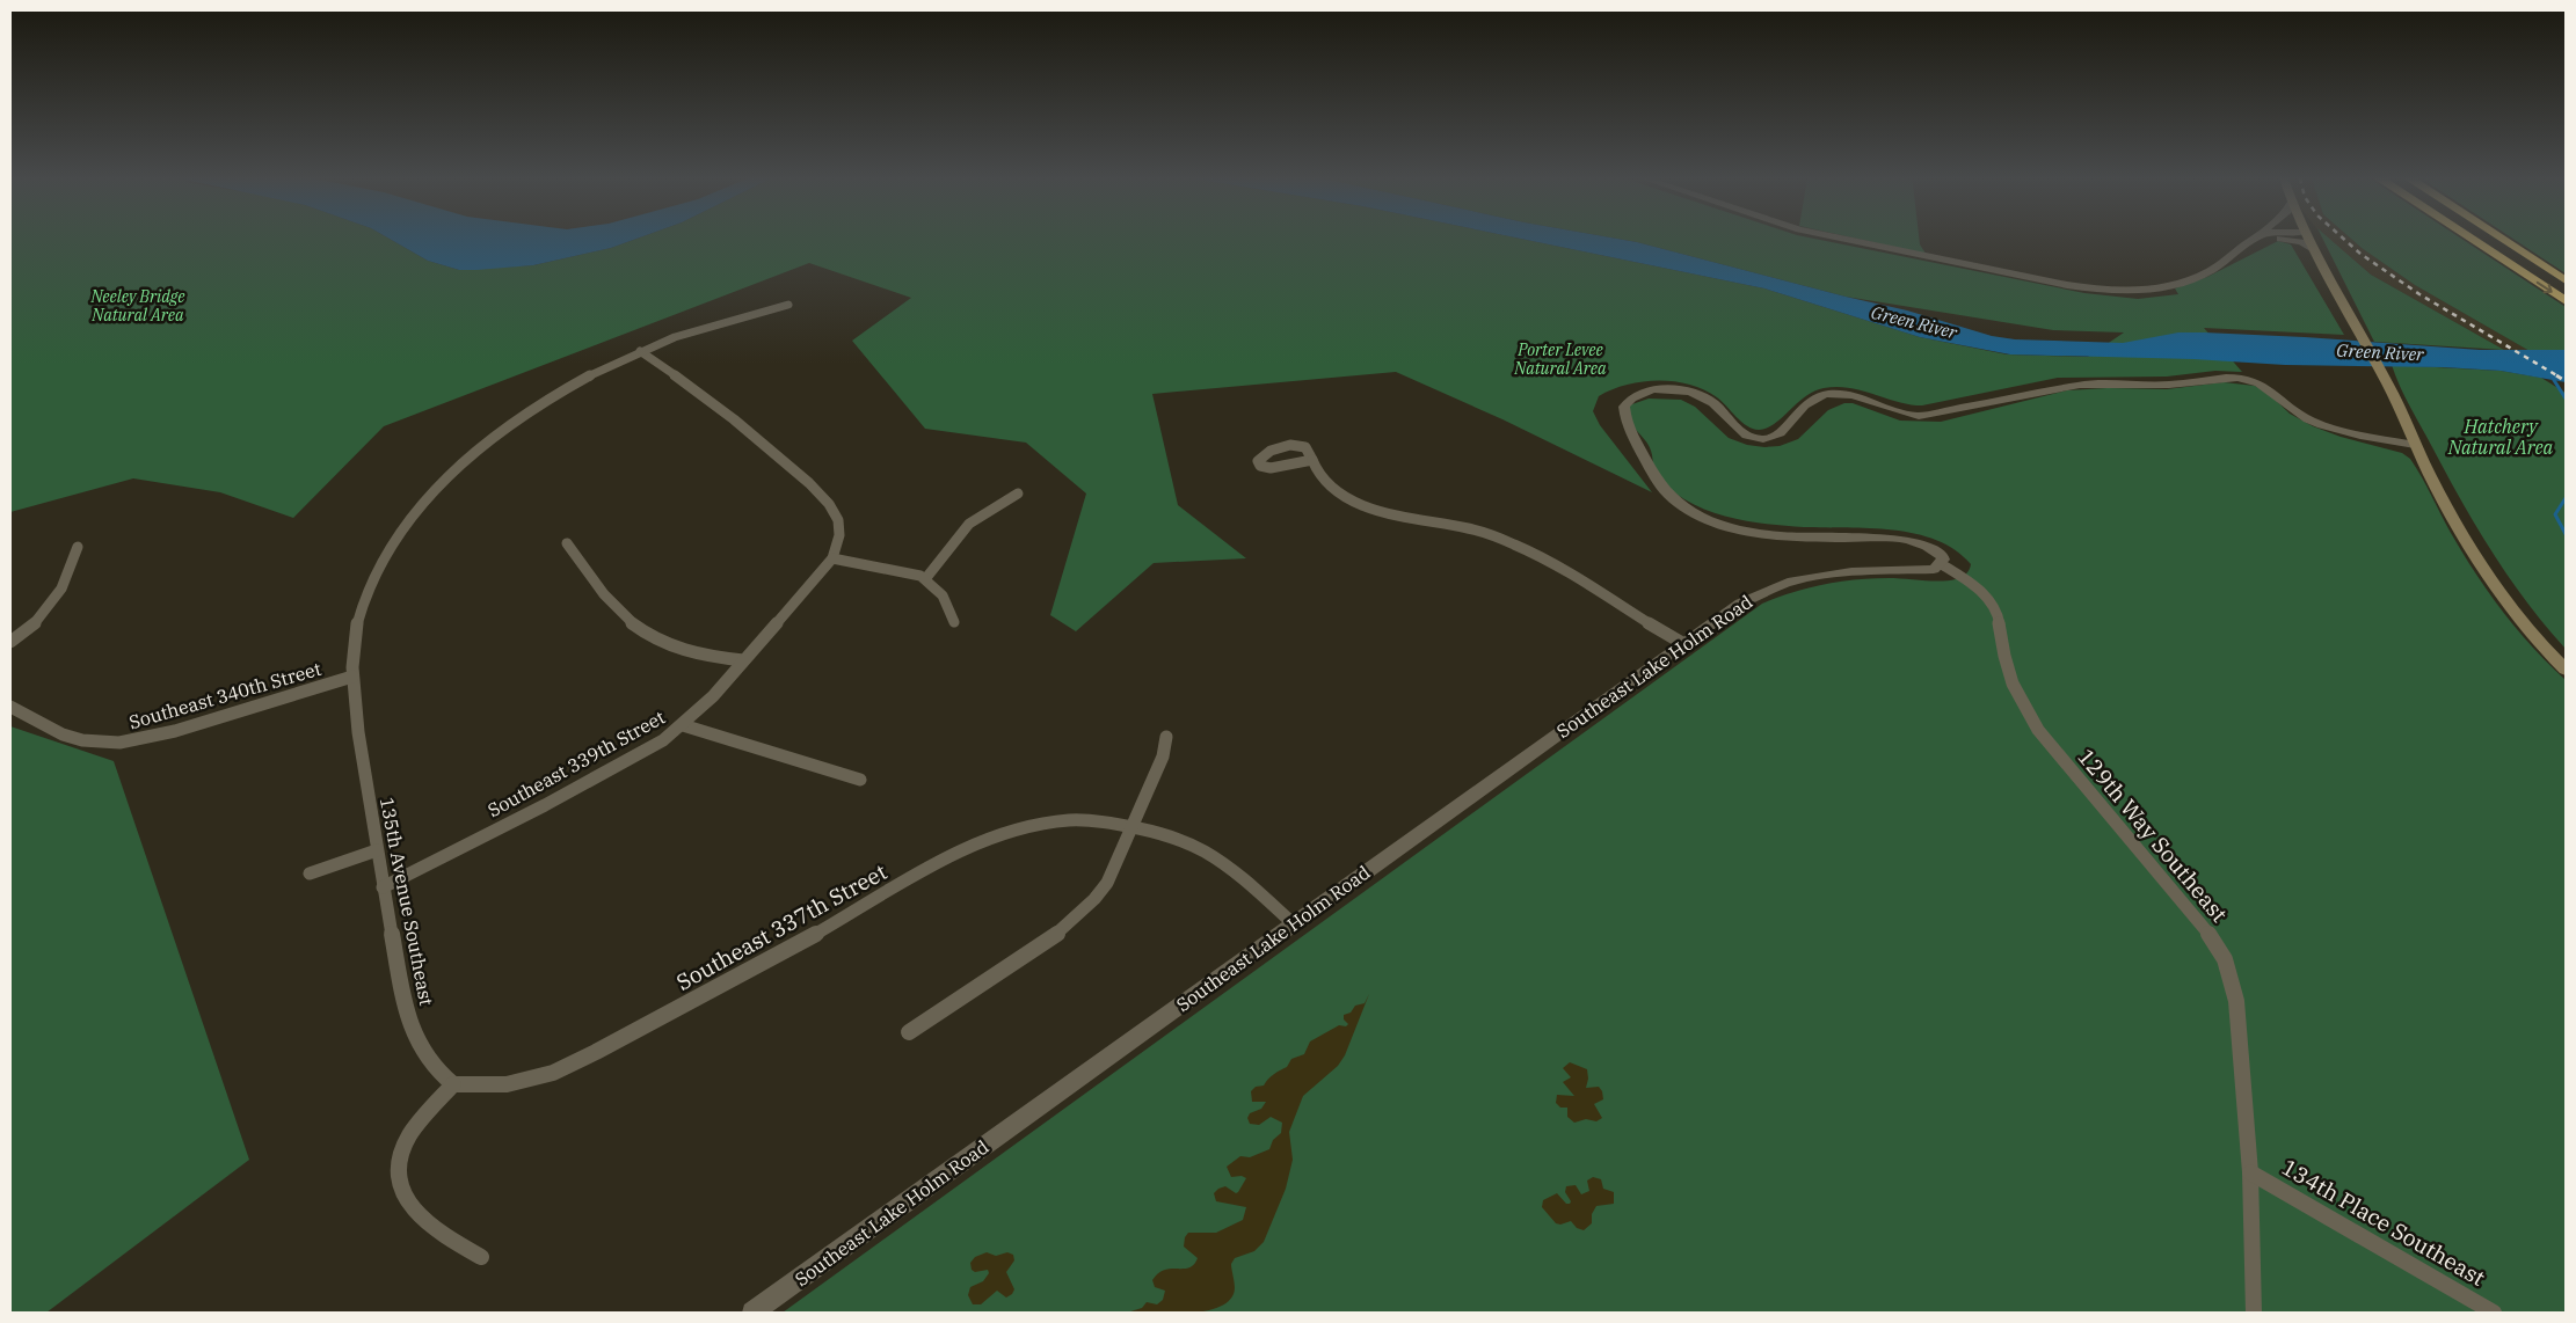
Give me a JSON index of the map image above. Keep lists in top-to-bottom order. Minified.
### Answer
{"streets":{"street":["Southeast Lake Holm Road","Southeast 340th Street","Southeast 339th Street","129th Way Southeast","135th Avenue Southeast","Southeast 337th Street","134th Place Southeast"]},"crossings":[["Southeast Lake Holm Road","129th Way Southeast"],["Southeast Lake Holm Road","Southeast 337th Street"],["Southeast 340th Street","135th Avenue Southeast"],["Southeast 339th Street","135th Avenue Southeast"],["129th Way Southeast","134th Place Southeast"],["135th Avenue Southeast","Southeast 337th Street"]],"water":["Green River"],"parks":["Neeley Bridge Natural Area","Porter Levee Natural Area","Hatchery Natural Area"]}
